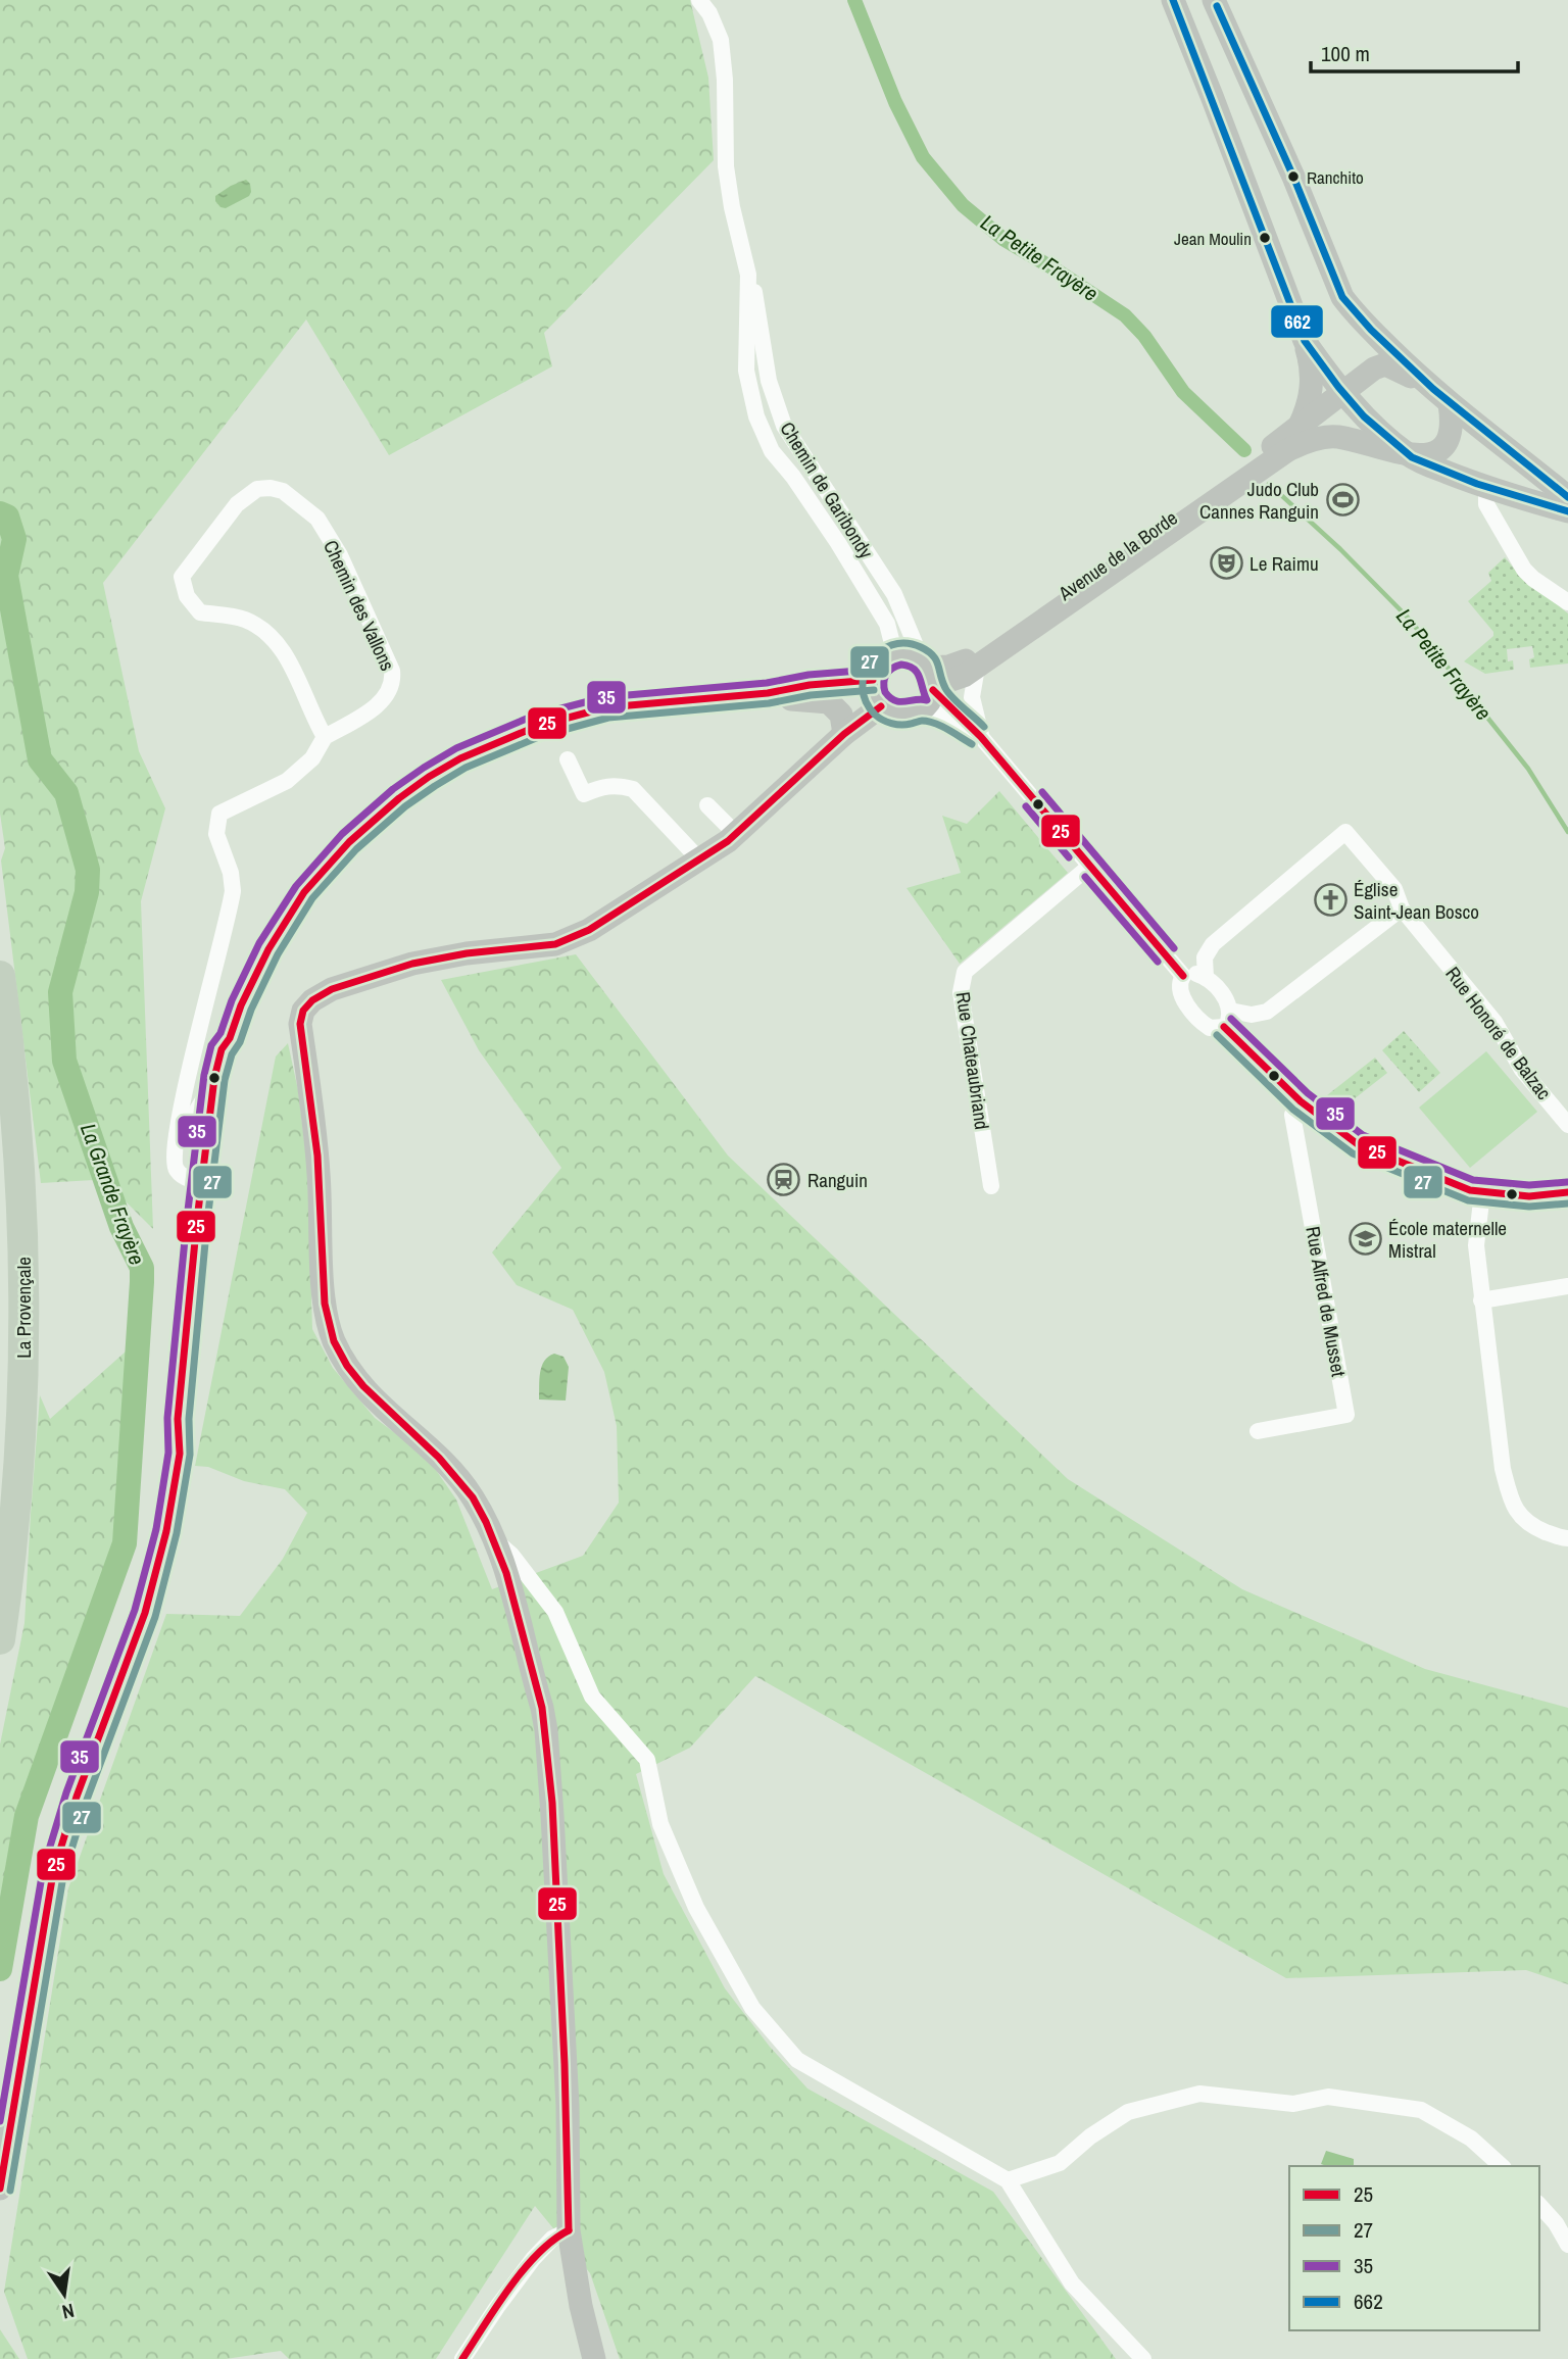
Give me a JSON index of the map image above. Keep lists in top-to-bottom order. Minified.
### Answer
{"streets":{"highway":["La Provençale"],"street":["Chemin de Garibondy","Avenue de la Borde","Chemin des Vallons","Rue Honoré de Balzac","Rue Chateaubriand","Rue Alfred de Musset"]},"crossings":[["Chemin de Garibondy","Avenue de la Borde"]],"water":["La Petite Frayère","La Grande Frayère"],"places":{"other":["Ranchito","Jean Moulin"],"sports":["Judo Club Cannes Ranguin"],"theatre":["Le Raimu"],"church":["Église Saint-Jean Bosco"],"station":["Ranguin"],"school or university":["École maternelle Mistral"]},"lines":["transit line 662","transit line 27","transit line 35","transit line 25"],"legend":["25","27","35","662"],"scale_bar":"100 m","north":"bottom"}
